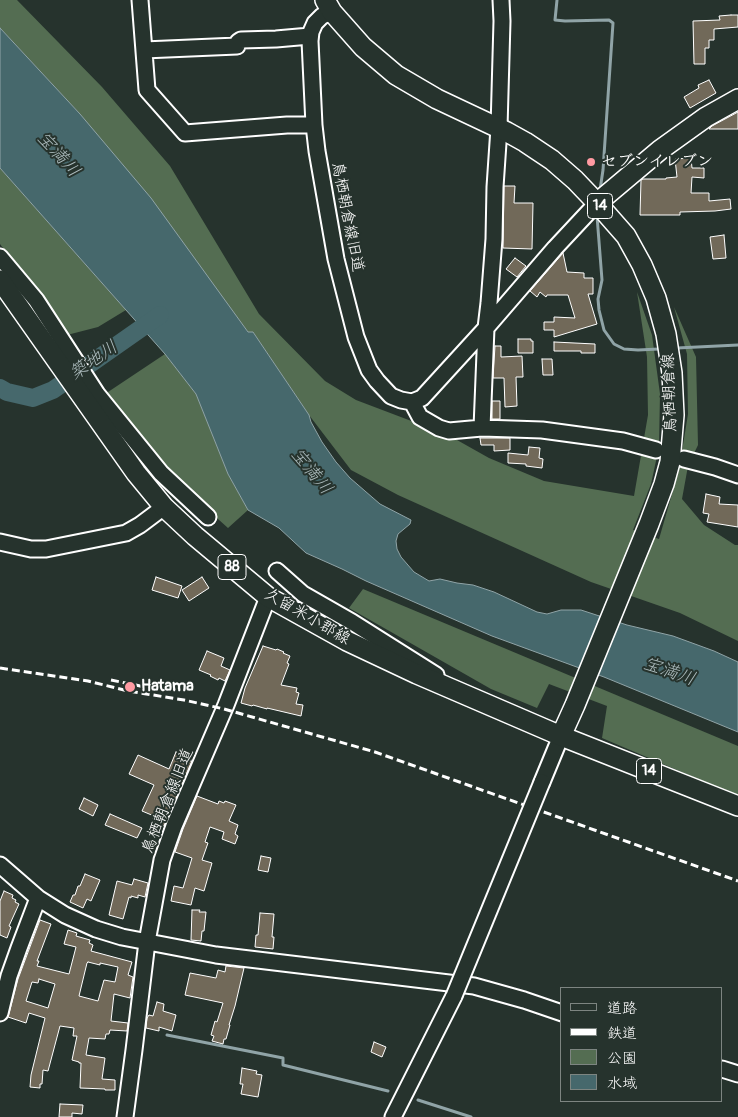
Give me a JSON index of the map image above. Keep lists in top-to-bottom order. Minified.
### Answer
{"streets":{"main road":["14","鳥栖朝倉線","88","久留米小郡線"],"street":["鳥栖朝倉線旧道"]},"crossings":[["14","鳥栖朝倉線"],["14","久留米小郡線"],["鳥栖朝倉線旧道","久留米小郡線"],["鳥栖朝倉線","久留米小郡線"]],"water":["宝満川","築地川"],"places":["セブンイレブン","Hatama"],"legend":["道路","鉄道","公園","水域"]}
